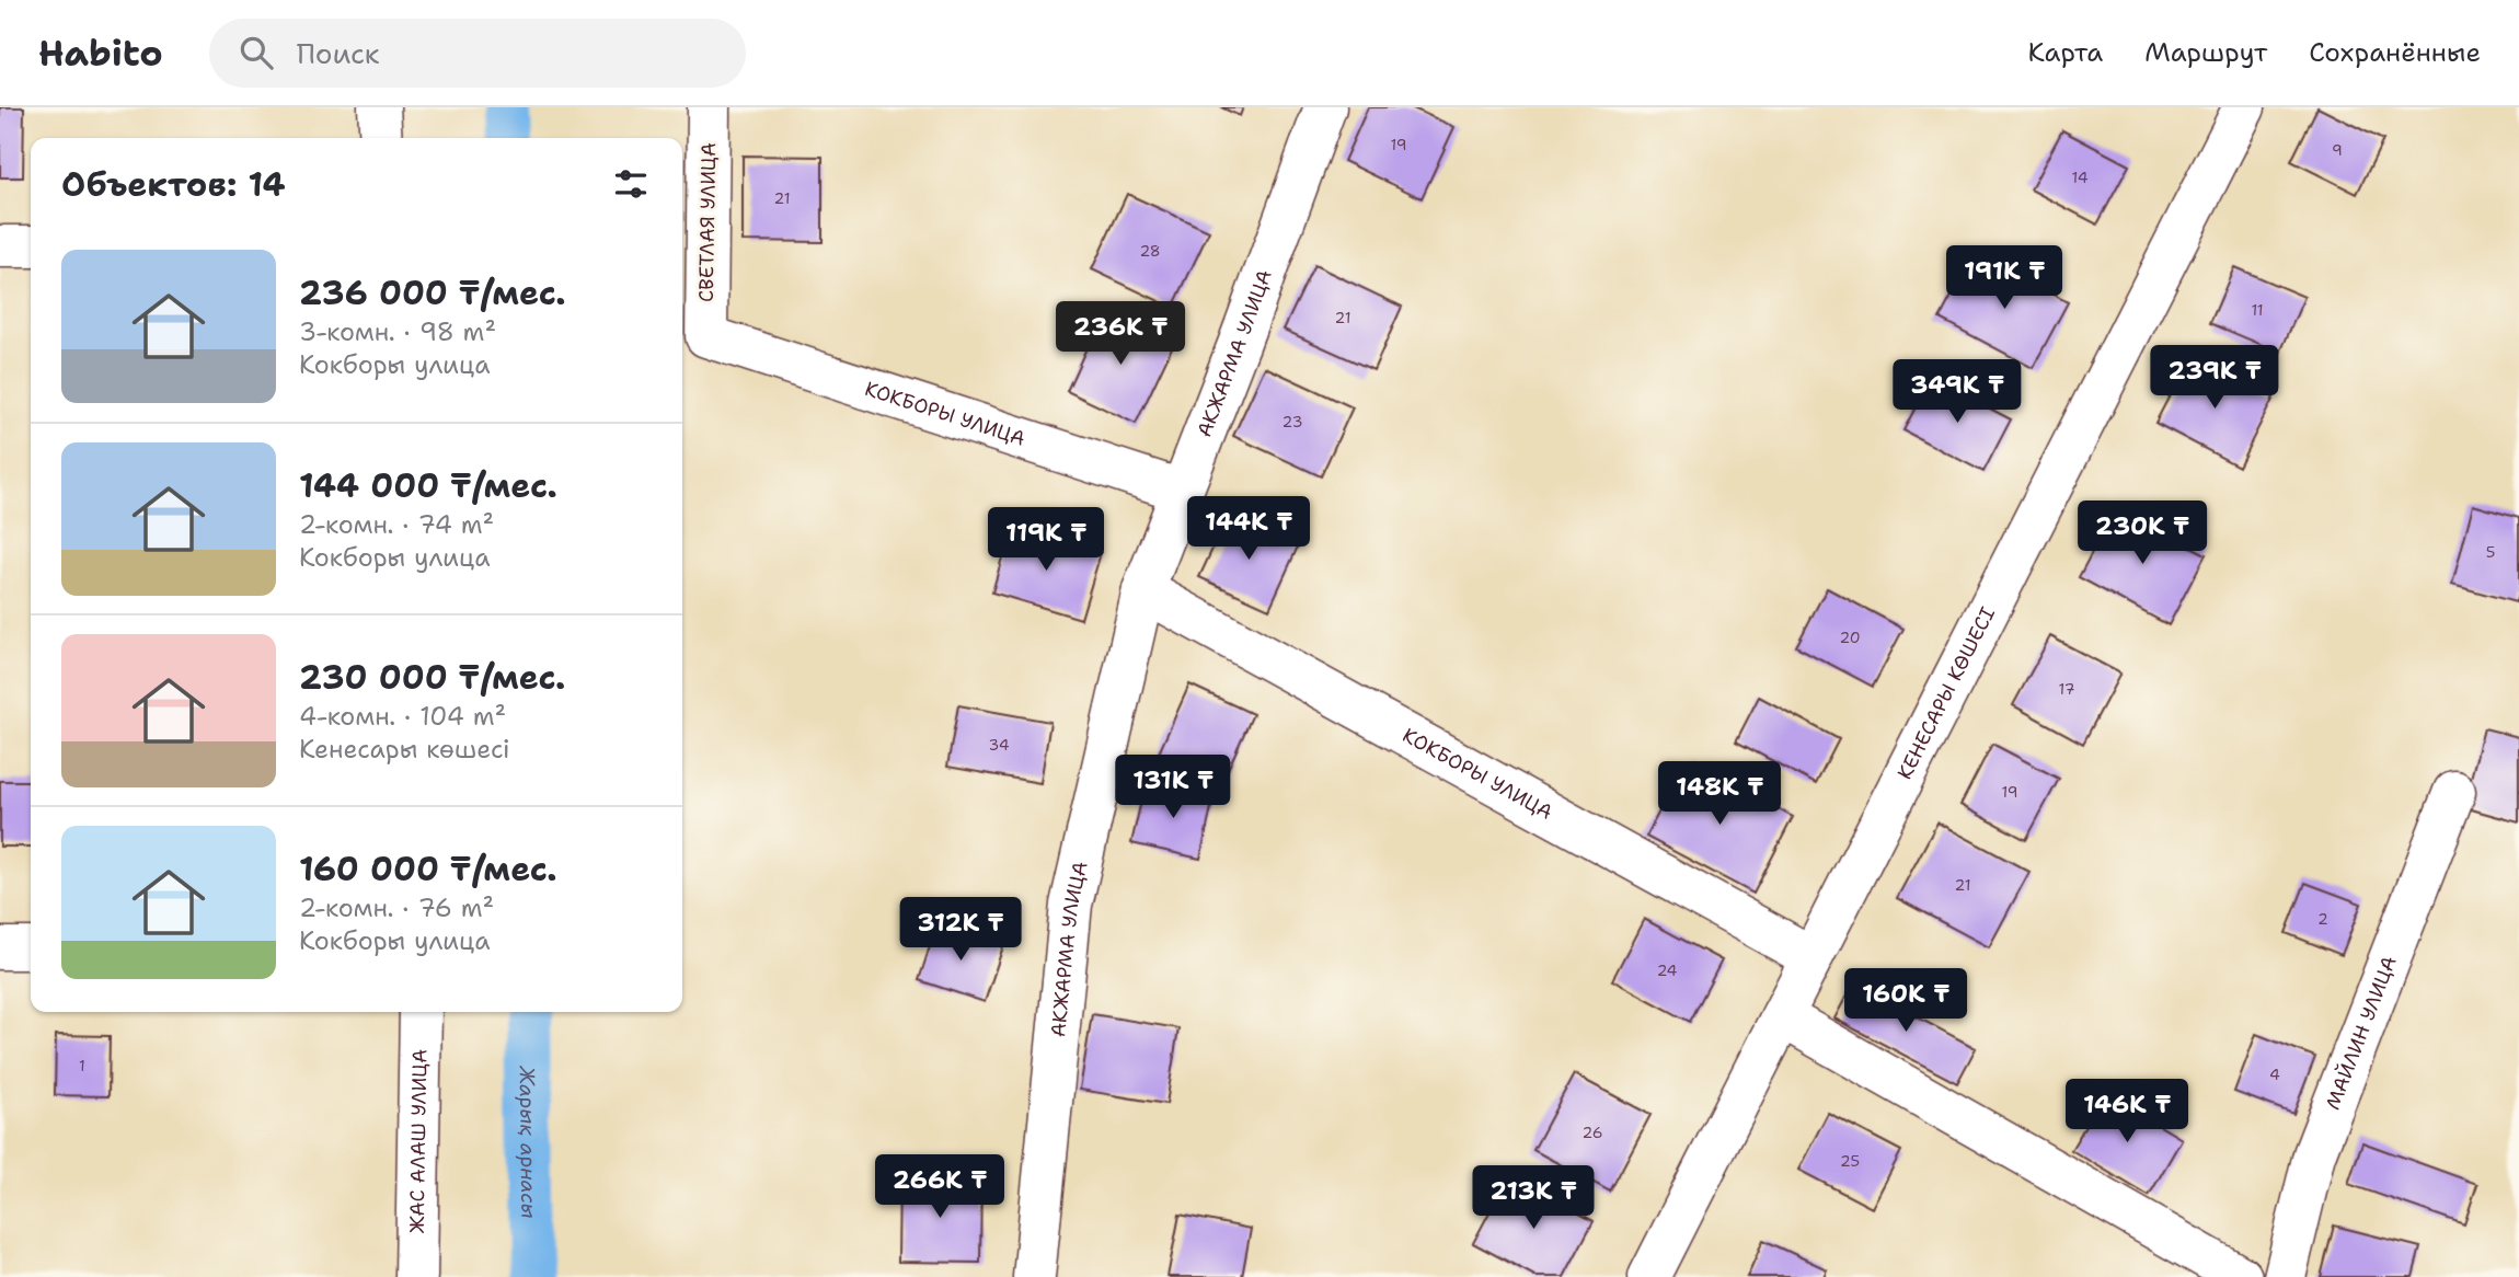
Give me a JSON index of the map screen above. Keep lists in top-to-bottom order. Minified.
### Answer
{"streets":{"street":["СВЕТЛАЯ УЛИЦА","АКЖАРМА УЛИЦА","КОКБОРЫ УЛИЦА","КЕНЕСАРЫ КӨШЕСІ","МАЙЛИН УЛИЦА","ЖАС АЛАШ УЛИЦА"]},"crossings":[["СВЕТЛАЯ УЛИЦА","КОКБОРЫ УЛИЦА"],["АКЖАРМА УЛИЦА","КОКБОРЫ УЛИЦА"],["КОКБОРЫ УЛИЦА","КЕНЕСАРЫ КӨШЕСІ"]],"water":["Жарық арнасы"],"house_numbers":["19","9","14","21","28","11","21","23","5","20","17","34","19","21","2","24","1","4","26","25"],"page":{"header":"Habito","search":"Поиск","nav":["Карта","Маршрут","Сохранённые"],"heading":"Объектов: 14","list":[{"name":"236 000 ₸/мес.","note":"3-комн. · 98 m² · Кокборы улица"},{"name":"144 000 ₸/мес.","note":"2-комн. · 74 m² · Кокборы улица"},{"name":"230 000 ₸/мес.","note":"4-комн. · 104 m² · Кенесары көшесі"},{"name":"160 000 ₸/мес.","note":"2-комн. · 76 m² · Кокборы улица"}],"price":["191K ₸","236K ₸","239K ₸","349K ₸","144K ₸","230K ₸","119K ₸","131K ₸","148K ₸","312K ₸","160K ₸","146K ₸","266K ₸","213K ₸"]}}
